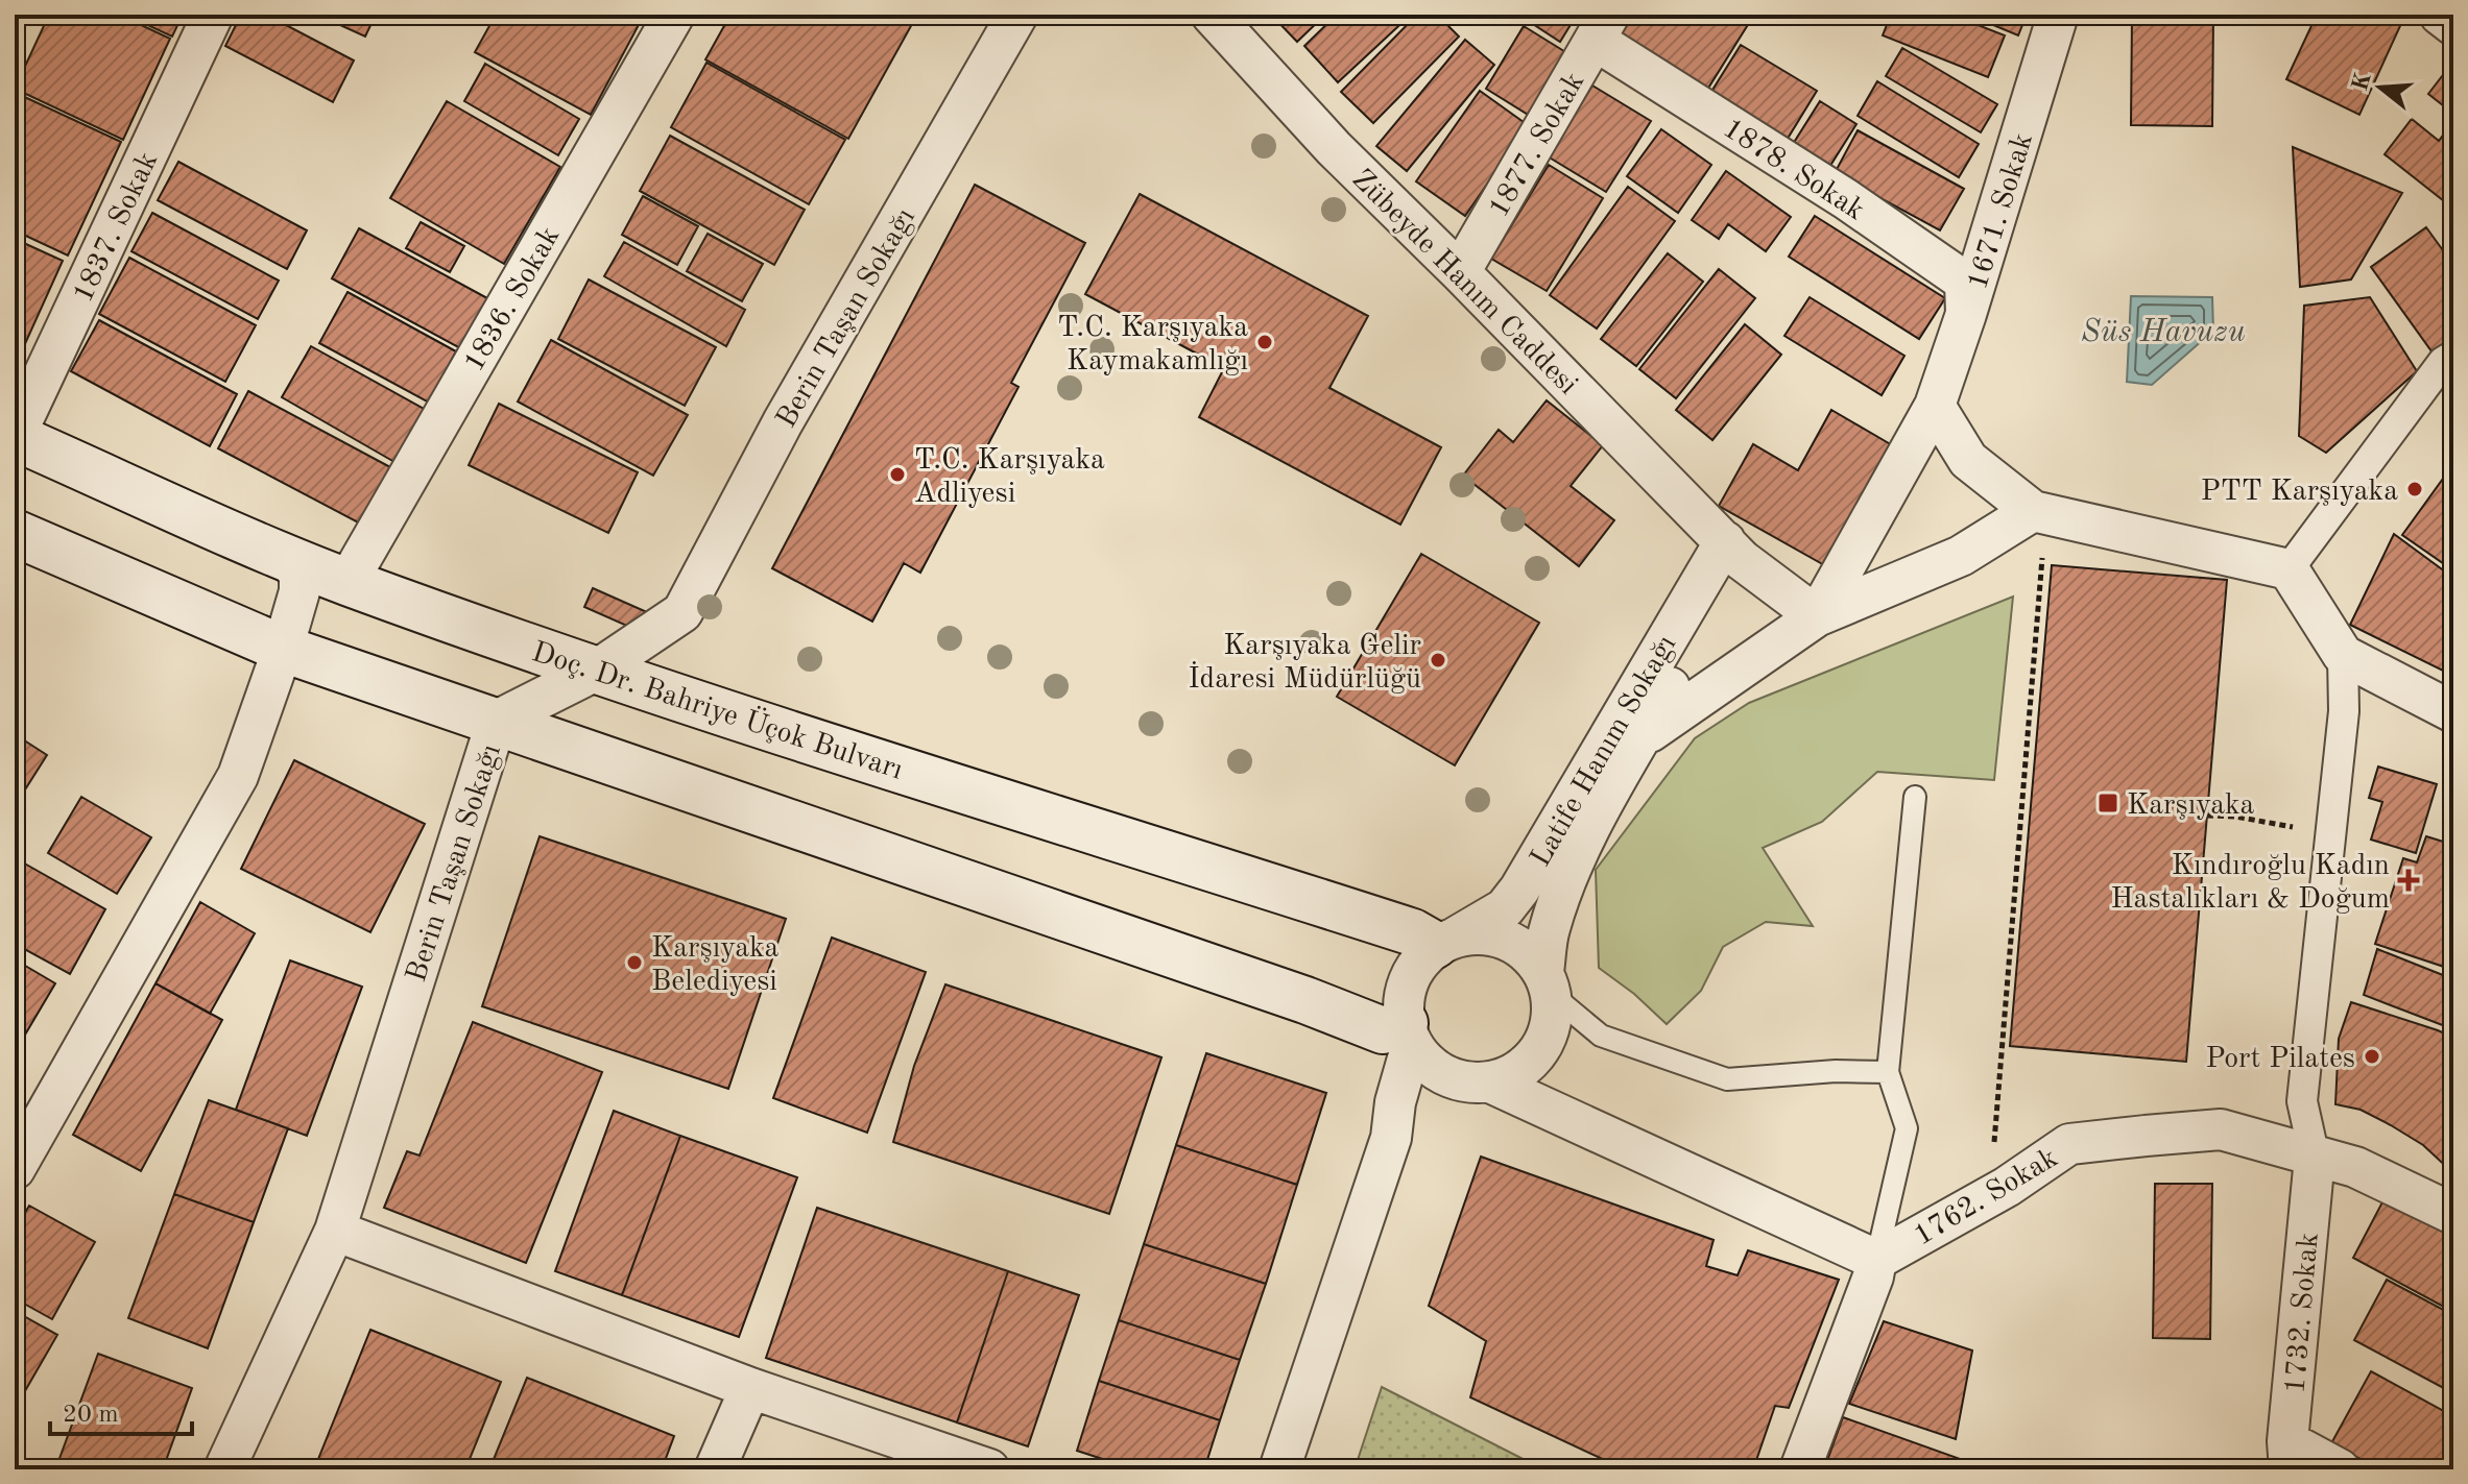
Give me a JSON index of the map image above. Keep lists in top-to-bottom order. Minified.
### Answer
{"streets":{"main road":["Doç. Dr. Bahriye Üçok Bulvarı"],"street":["1877. Sokak","1878. Sokak","1671. Sokak","1837. Sokak","Zübeyde Hanım Caddesi","1836. Sokak","Berin Taşan Sokağı","Latife Hanım Sokağı","1762. Sokak","1732. Sokak"]},"crossings":[["1877. Sokak","1878. Sokak"],["1877. Sokak","Zübeyde Hanım Caddesi"],["1878. Sokak","1671. Sokak"],["1671. Sokak","Zübeyde Hanım Caddesi"],["1837. Sokak","Doç. Dr. Bahriye Üçok Bulvarı"],["Zübeyde Hanım Caddesi","Latife Hanım Sokağı"],["1836. Sokak","Doç. Dr. Bahriye Üçok Bulvarı"],["Berin Taşan Sokağı","Doç. Dr. Bahriye Üçok Bulvarı"],["Doç. Dr. Bahriye Üçok Bulvarı","Latife Hanım Sokağı"],["1762. Sokak","1732. Sokak"]],"water":["Süs Havuzu"],"places":{"other":["T.C. Karşıyaka Kaymakamlığı","T.C. Karşıyaka Adliyesi","PTT Karşıyaka","Karşıyaka Gelir İdaresi Müdürlüğü","Karşıyaka Belediyesi","Port Pilates"],"transit":["Karşıyaka"],"health":["Kındıroğlu Kadın Hastalıkları & Doğum"]},"scale_bar":"20 m","north":"left"}
